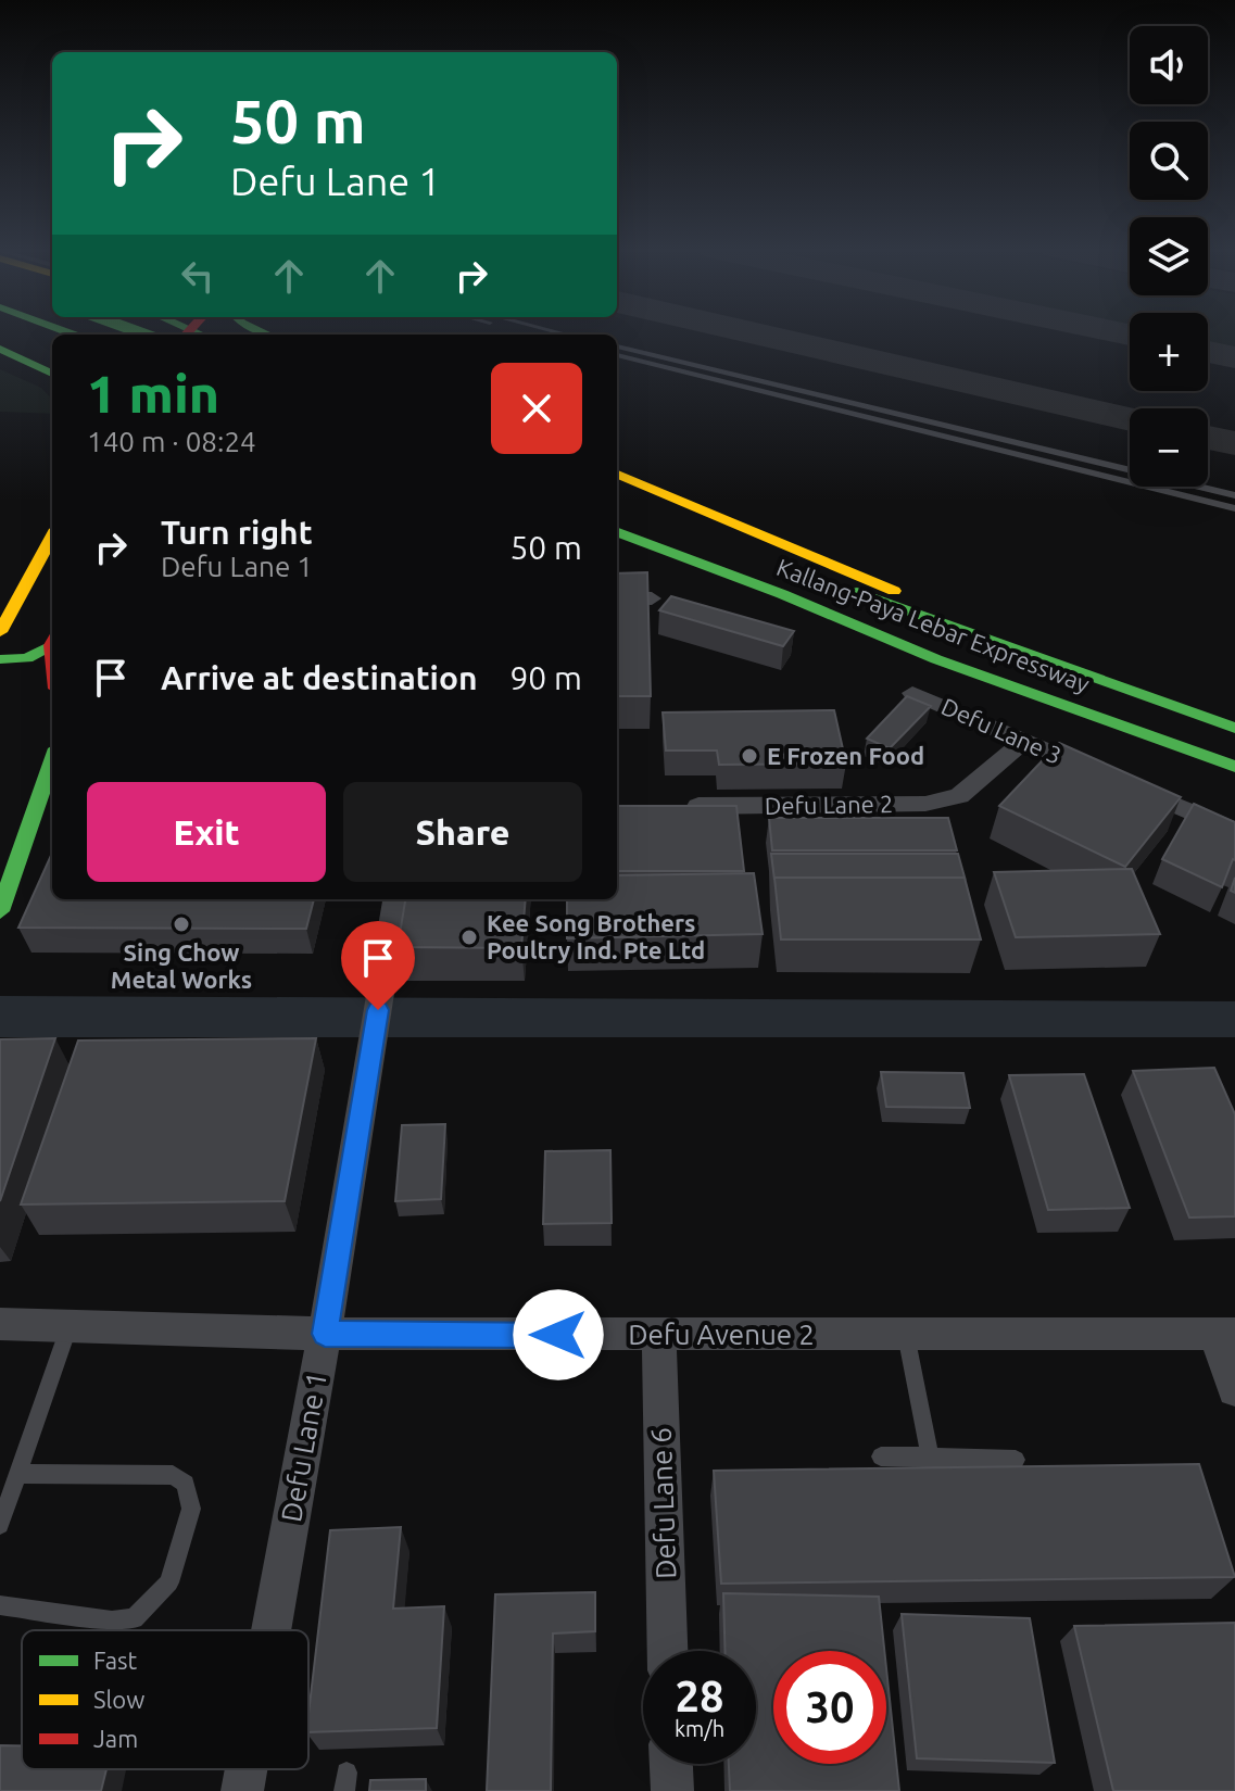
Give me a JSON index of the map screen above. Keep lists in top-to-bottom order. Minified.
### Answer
{"streets":{"main road":["Kallang-Paya Lebar Expressway"],"street":["Defu Lane 3","Defu Lane 2","Defu Avenue 2","Defu Lane 1","Defu Lane 6"]},"crossings":[["Defu Lane 3","Defu Lane 2"],["Defu Avenue 2","Defu Lane 1"],["Defu Avenue 2","Defu Lane 6"]],"places":["E Frozen Food","Sing Chow Metal Works","Kee Song Brothers Poultry Ind. Pte Ltd"],"legend":["Fast","Slow","Jam"],"page":{"map_buttons":["+","−"],"turn":["50 m","Defu Lane 1"],"heading":["1 min","140 m · 08:24"],"list":[{"name":"Turn right","note":"Defu Lane 1","value":"50 m"},{"name":"Arrive at destination","value":"90 m"}],"buttons":["Exit","Share"],"speed":"28 km/h","limit":"30"}}
